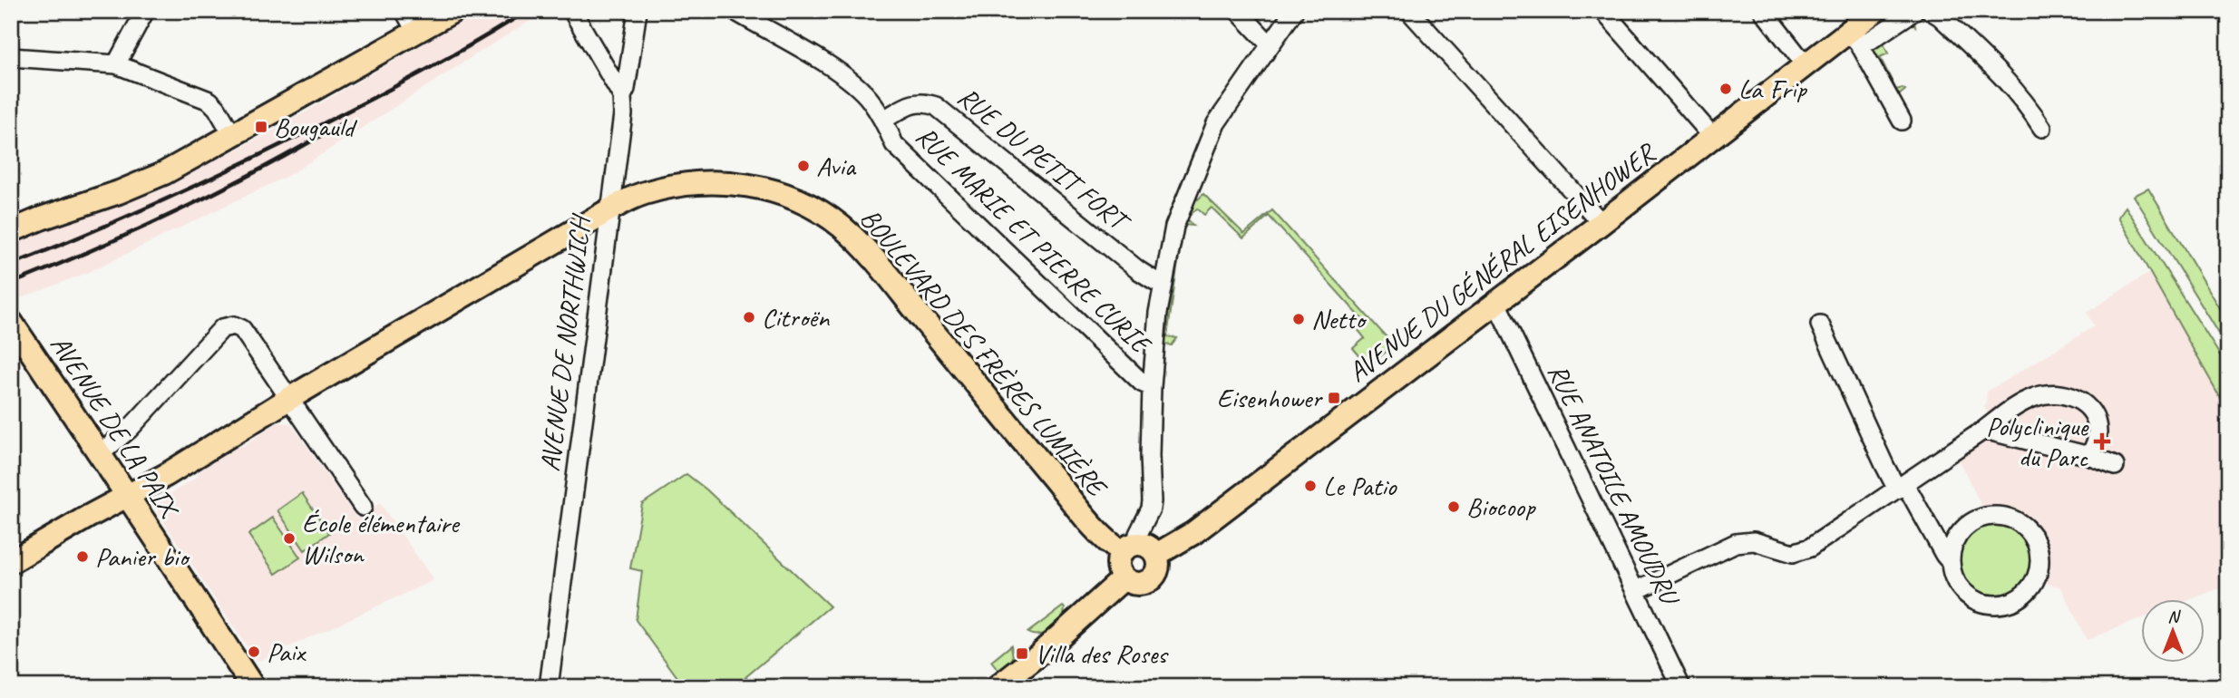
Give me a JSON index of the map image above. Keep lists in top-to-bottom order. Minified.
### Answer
{"streets":{"main road":["AVENUE DU GÉNÉRAL EISENHOWER","BOULEVARD DES FRÈRES LUMIÈRE","AVENUE DE LA PAIX"],"street":["RUE DU PETIT FORT","RUE MARIE ET PIERRE CURIE","AVENUE DE NORTHWICH","RUE ANATOILE AMOUDRU"]},"crossings":[["RUE DU PETIT FORT","RUE MARIE ET PIERRE CURIE"],["AVENUE DU GÉNÉRAL EISENHOWER","BOULEVARD DES FRÈRES LUMIÈRE"],["AVENUE DU GÉNÉRAL EISENHOWER","RUE ANATOILE AMOUDRU"],["AVENUE DE NORTHWICH","BOULEVARD DES FRÈRES LUMIÈRE"],["BOULEVARD DES FRÈRES LUMIÈRE","AVENUE DE LA PAIX"]],"places":{"other":["La Frip","Avia","Citroën","Netto","Le Patio","Biocoop","École élémentaire Wilson","Panier bio","Paix"],"transit":["Bougauld","Eisenhower","Villa des Roses"],"health":["Polyclinique du Parc"]},"north":"top"}
